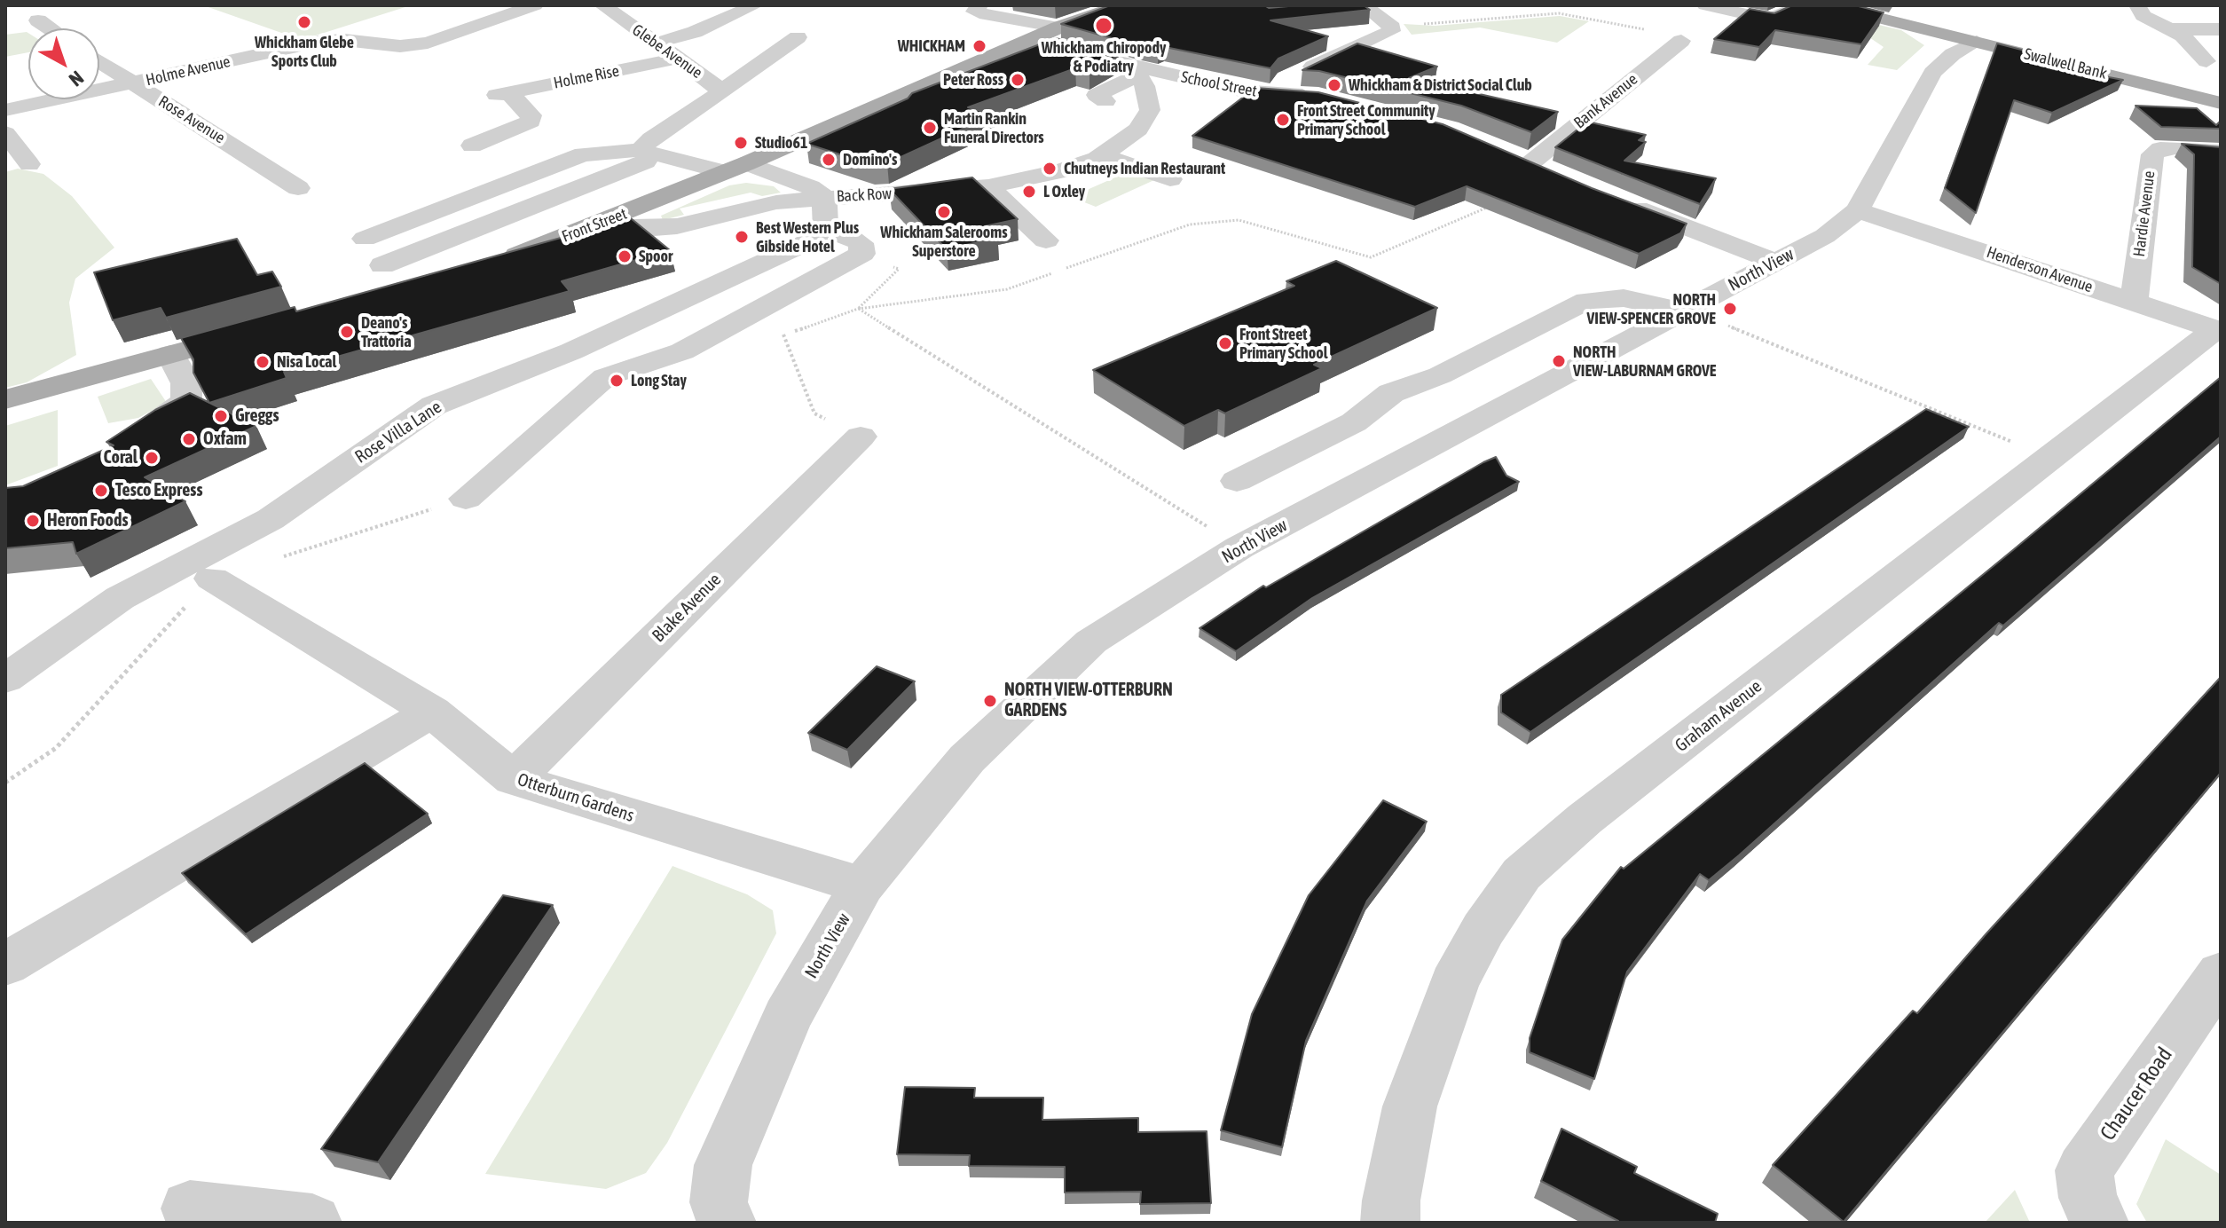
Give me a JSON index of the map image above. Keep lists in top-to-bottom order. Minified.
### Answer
{"streets":{"main road":["Swalwell Bank","Front Street"],"street":["Glebe Avenue","Holme Avenue","Holme Rise","School Street","Bank Avenue","Rose Avenue","Back Row","Hardie Avenue","North View","Henderson Avenue","Rose Villa Lane","Blake Avenue","Graham Avenue","Otterburn Gardens","Chaucer Road"]},"crossings":[["Glebe Avenue","Holme Rise"],["Swalwell Bank","North View"],["Holme Avenue","Rose Avenue"],["School Street","Back Row"],["School Street","Front Street"],["Back Row","Front Street"],["Hardie Avenue","Henderson Avenue"],["North View","Henderson Avenue"],["North View","Otterburn Gardens"],["Henderson Avenue","Graham Avenue"],["Blake Avenue","Otterburn Gardens"]],"places":["Whickham Glebe Sports Club","Whickham Chiropody & Podiatry","WHICKHAM","Peter Ross","Whickham & District Social Club","Front Street Community Primary School","Martin Rankin Funeral Directors","Studio61","Domino's","Chutneys Indian Restaurant","L Oxley","Whickham Salerooms Superstore","Best Western Plus Gibside Hotel","Spoor","NORTH VIEW-SPENCER GROVE","Deano's Trattoria","Front Street Primary School","NORTH VIEW-LABURNAM GROVE","Nisa Local","Long Stay","Greggs","Oxfam","Coral","Tesco Express","Heron Foods","NORTH VIEW-OTTERBURN GARDENS"],"north":"bottom right"}
